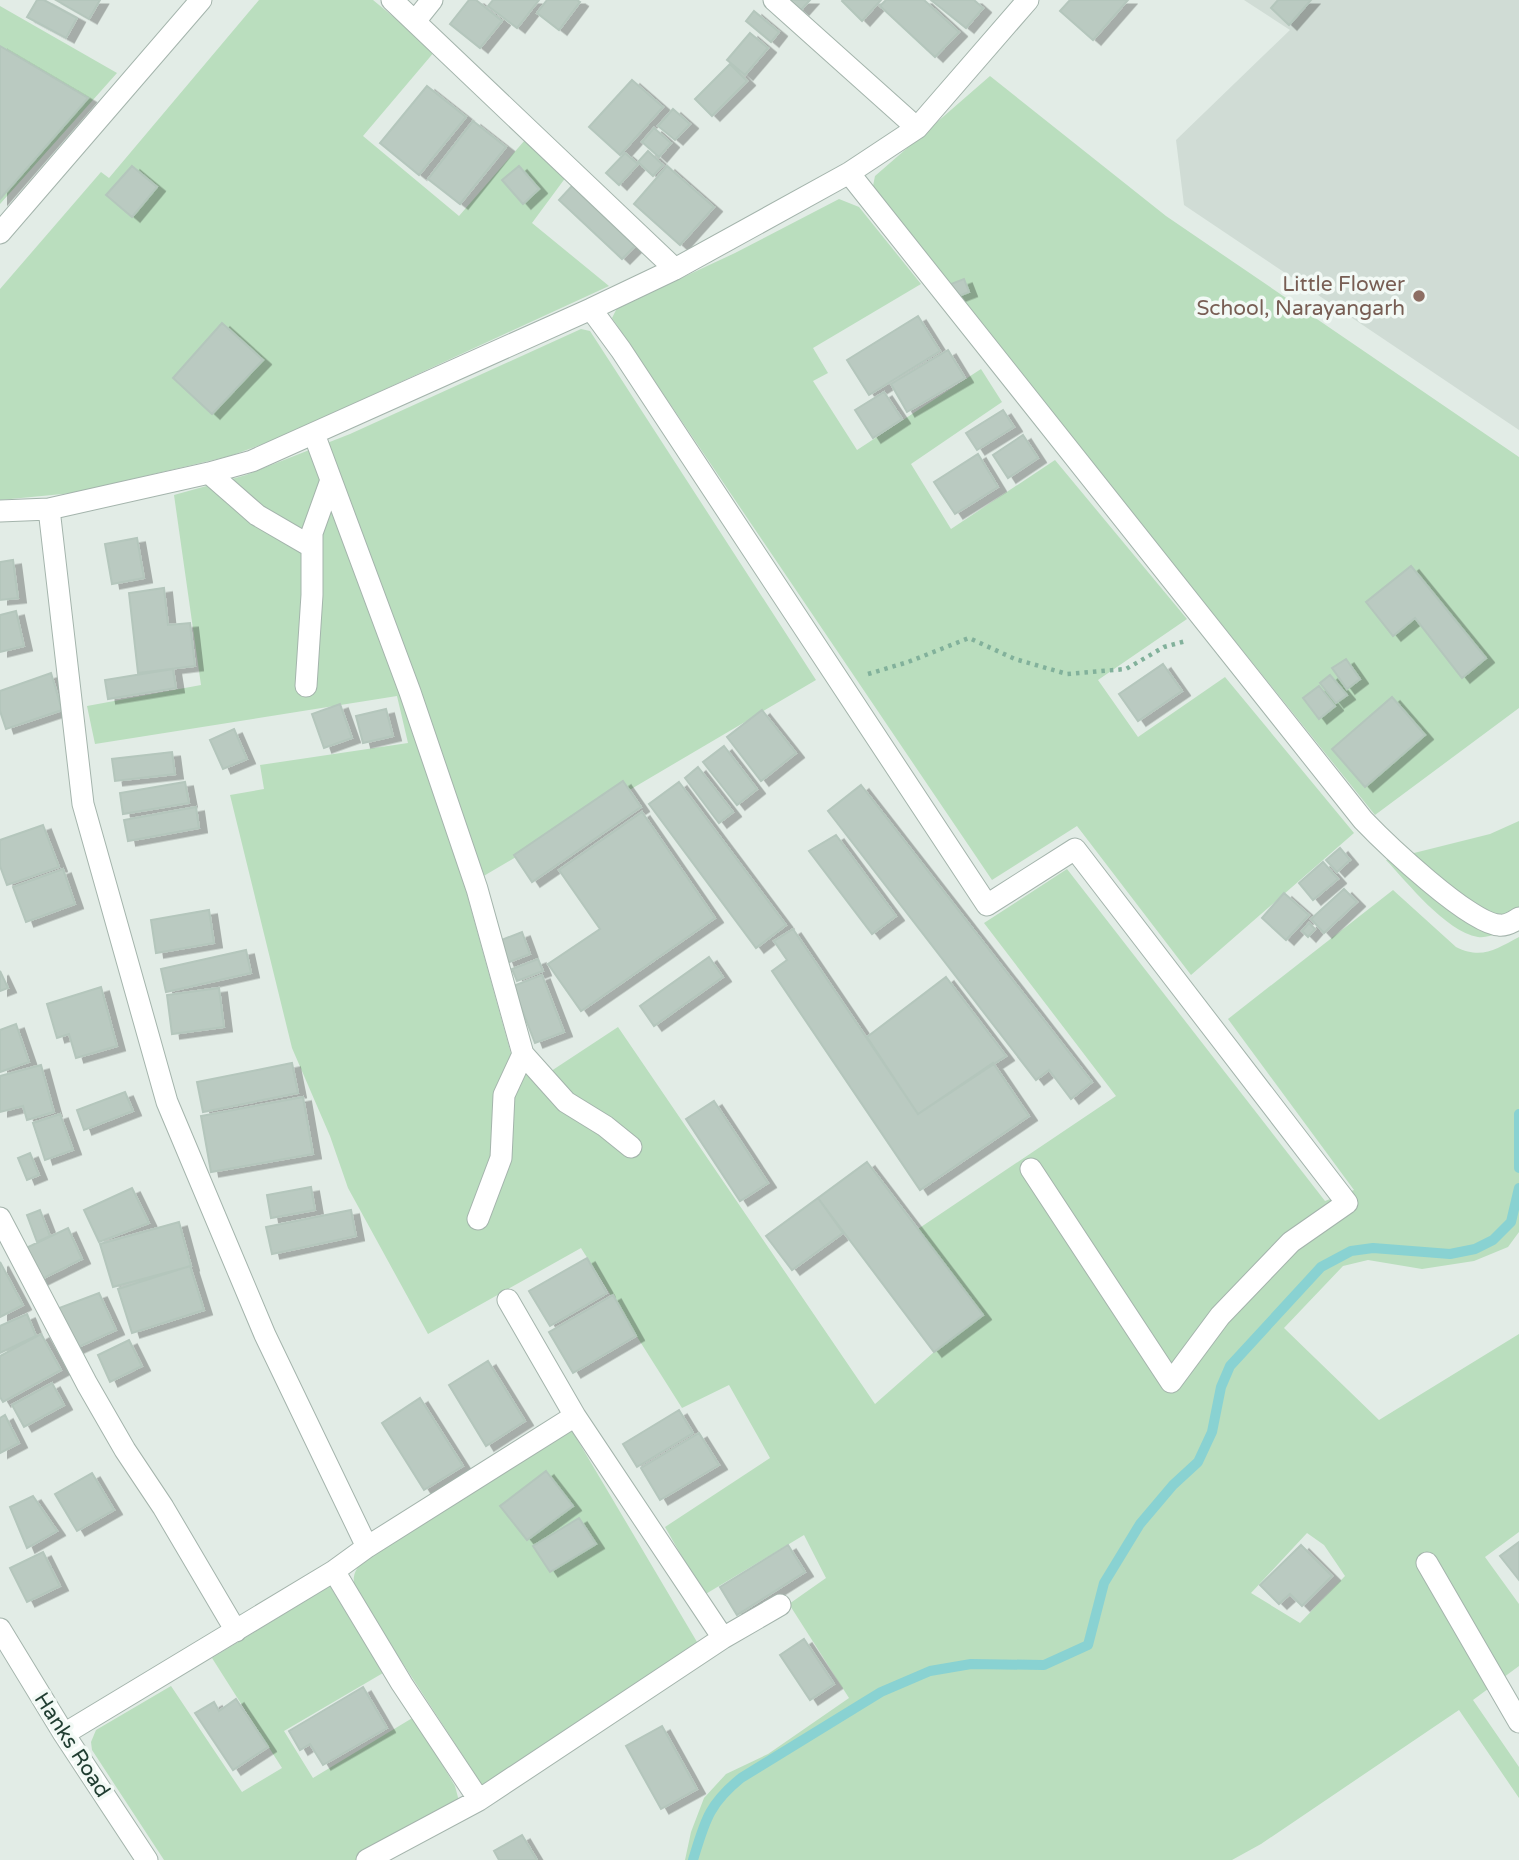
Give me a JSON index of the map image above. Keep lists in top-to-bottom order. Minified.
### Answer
{"streets":{"street":["Hanks Road"]},"places":["Little Flower School, Narayangarh"]}
